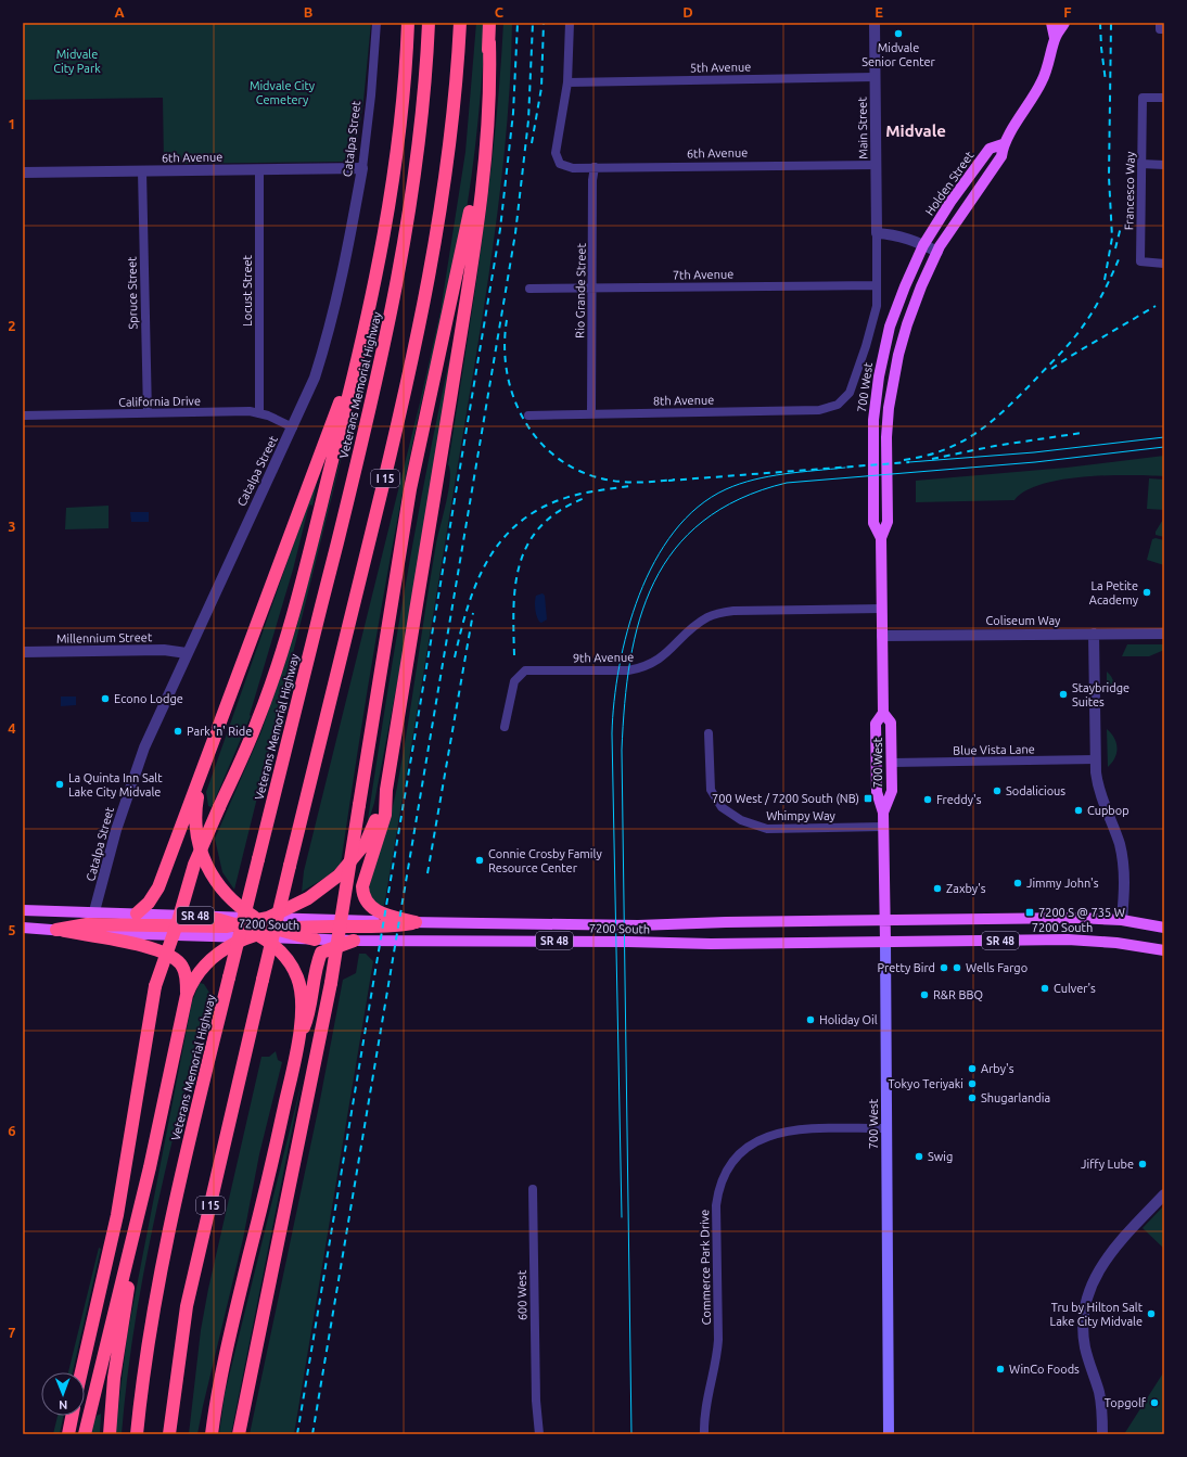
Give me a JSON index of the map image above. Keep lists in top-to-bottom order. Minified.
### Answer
{"streets":{"highway":["Veterans Memorial Highway","I 15"],"main road":["Holden Street","700 West","SR 48","7200 South"],"street":["5th Avenue","Main Street","Catalpa Street","6th Avenue","Francesco Way","7th Avenue","Locust Street","Rio Grande Street","Spruce Street","8th Avenue","California Drive","Coliseum Way","Millennium Street","9th Avenue","Blue Vista Lane","Whimpy Way","Commerce Park Drive","600 West"]},"crossings":[["5th Avenue","Main Street"],["5th Avenue","6th Avenue"],["Main Street","6th Avenue"],["Main Street","7th Avenue"],["Main Street","8th Avenue"],["Catalpa Street","6th Avenue"],["Catalpa Street","California Drive"],["Catalpa Street","Millennium Street"],["Catalpa Street","7200 South"],["6th Avenue","Locust Street"],["6th Avenue","Rio Grande Street"],["6th Avenue","Spruce Street"],["Holden Street","700 West"],["7th Avenue","Rio Grande Street"],["Locust Street","California Drive"],["Rio Grande Street","8th Avenue"],["Spruce Street","California Drive"],["700 West","Coliseum Way"],["700 West","9th Avenue"],["700 West","Blue Vista Lane"],["700 West","Whimpy Way"],["700 West","7200 South"],["700 West","Commerce Park Drive"]],"districts":["Midvale"],"parks":["Midvale City Park","Midvale City Cemetery"],"places":{"other":["Midvale Senior Center","La Petite Academy","Staybridge Suites","Econo Lodge","Park 'n' Ride","La Quinta Inn Salt Lake City Midvale","Sodalicious","Freddy's","Cupbop","Connie Crosby Family Resource Center","Jimmy John's","Zaxby's","Pretty Bird","Wells Fargo","Culver's","R&R BBQ","Holiday Oil","Arby's","Tokyo Teriyaki","Shugarlandia","Swig","Jiffy Lube","Tru by Hilton Salt Lake City Midvale","WinCo Foods","Topgolf"],"transit":["700 West / 7200 South (NB)","7200 S @ 735 W"]},"north":"bottom","grid":{"columns":["A","B","C","D","E","F"],"rows":["1","2","3","4","5","6","7"]}}
